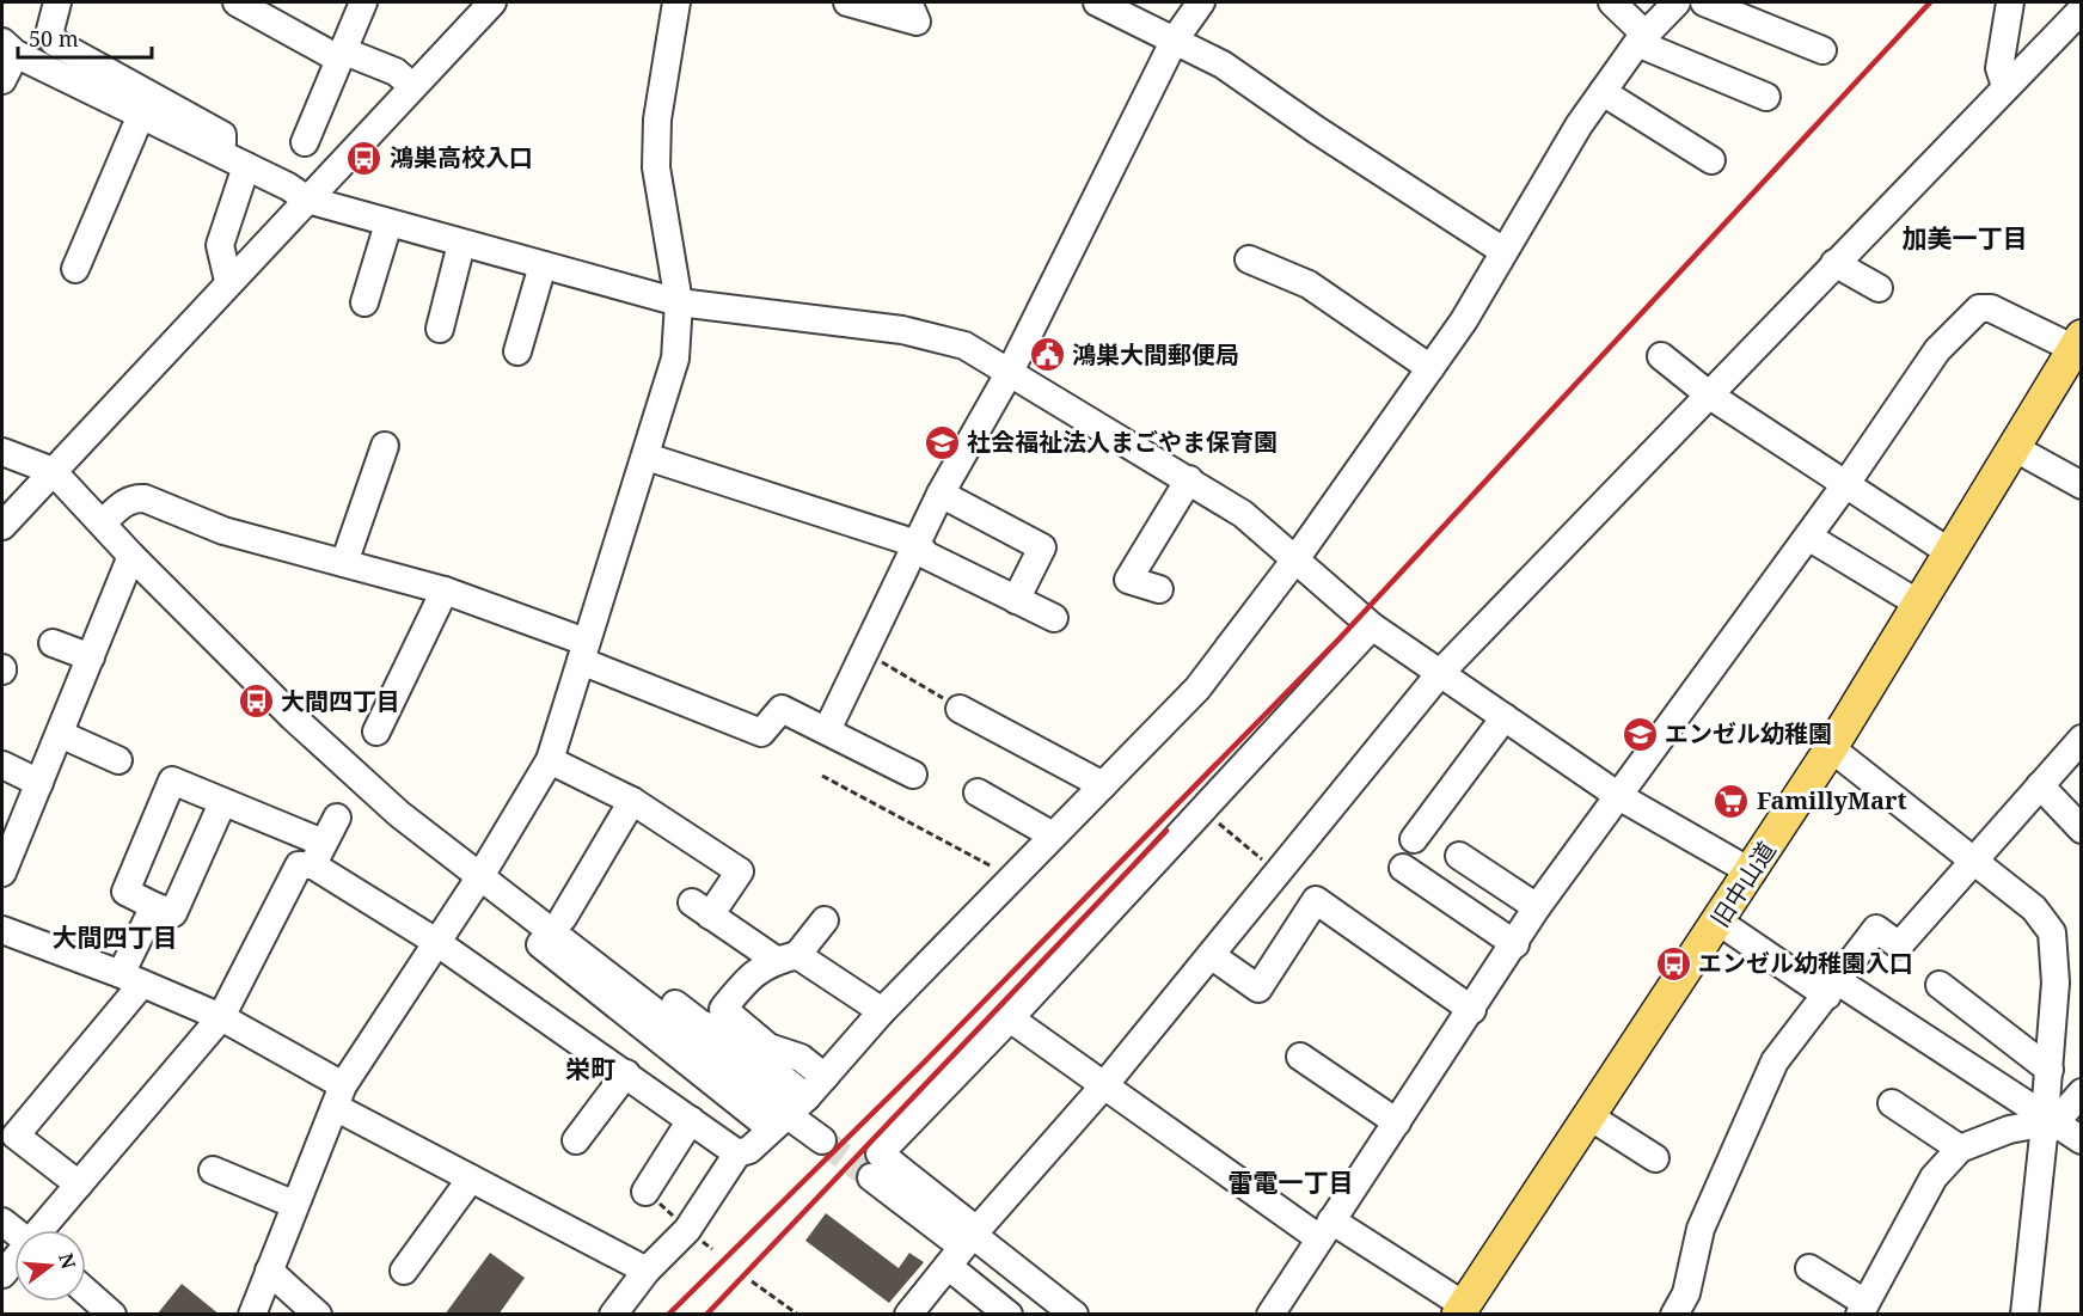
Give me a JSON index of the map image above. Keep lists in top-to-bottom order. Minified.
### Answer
{"streets":{"main road":["旧中山道"]},"districts":["加美一丁目","大間四丁目","栄町","雷電一丁目"],"places":{"bus stop":["鴻巣高校入口","大間四丁目","エンゼル幼稚園入口"],"public building":["鴻巣大間郵便局"],"school or university":["社会福祉法人まごやま保育園","エンゼル幼稚園"],"supermarket":["FamillyMart"]},"scale_bar":"50 m","north":"right"}
